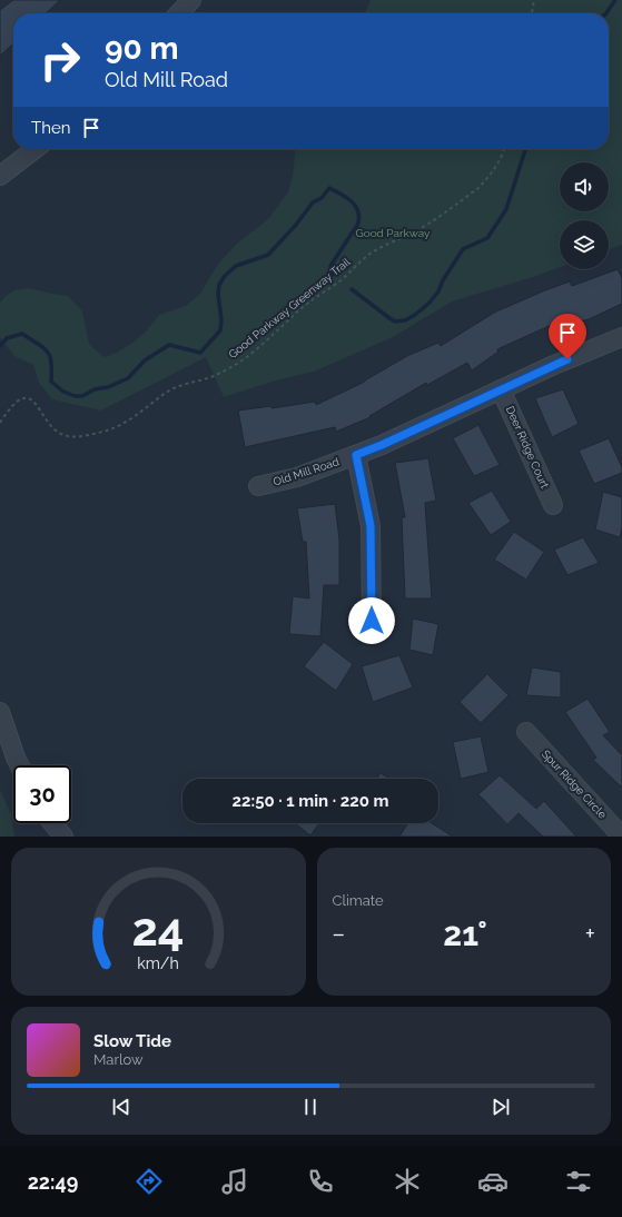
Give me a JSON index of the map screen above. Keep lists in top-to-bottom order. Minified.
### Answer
{"streets":{"street":["Deer Ridge Court","Old Mill Road","Spur Ridge Circle"],"path":["Good Parkway Greenway Trail"]},"crossings":[["Deer Ridge Court","Old Mill Road"]],"parks":["Good Parkway"],"page":{"turn":["90 m","Old Mill Road"],"then":"Then","limit":"30","trip":"22:50 · 1 min · 220 m","tile":"Climate","heat":["−","21°","+"],"song":["Slow Tide","Marlow"],"tabs":"22:49","gauge":["24","km/h"]}}
